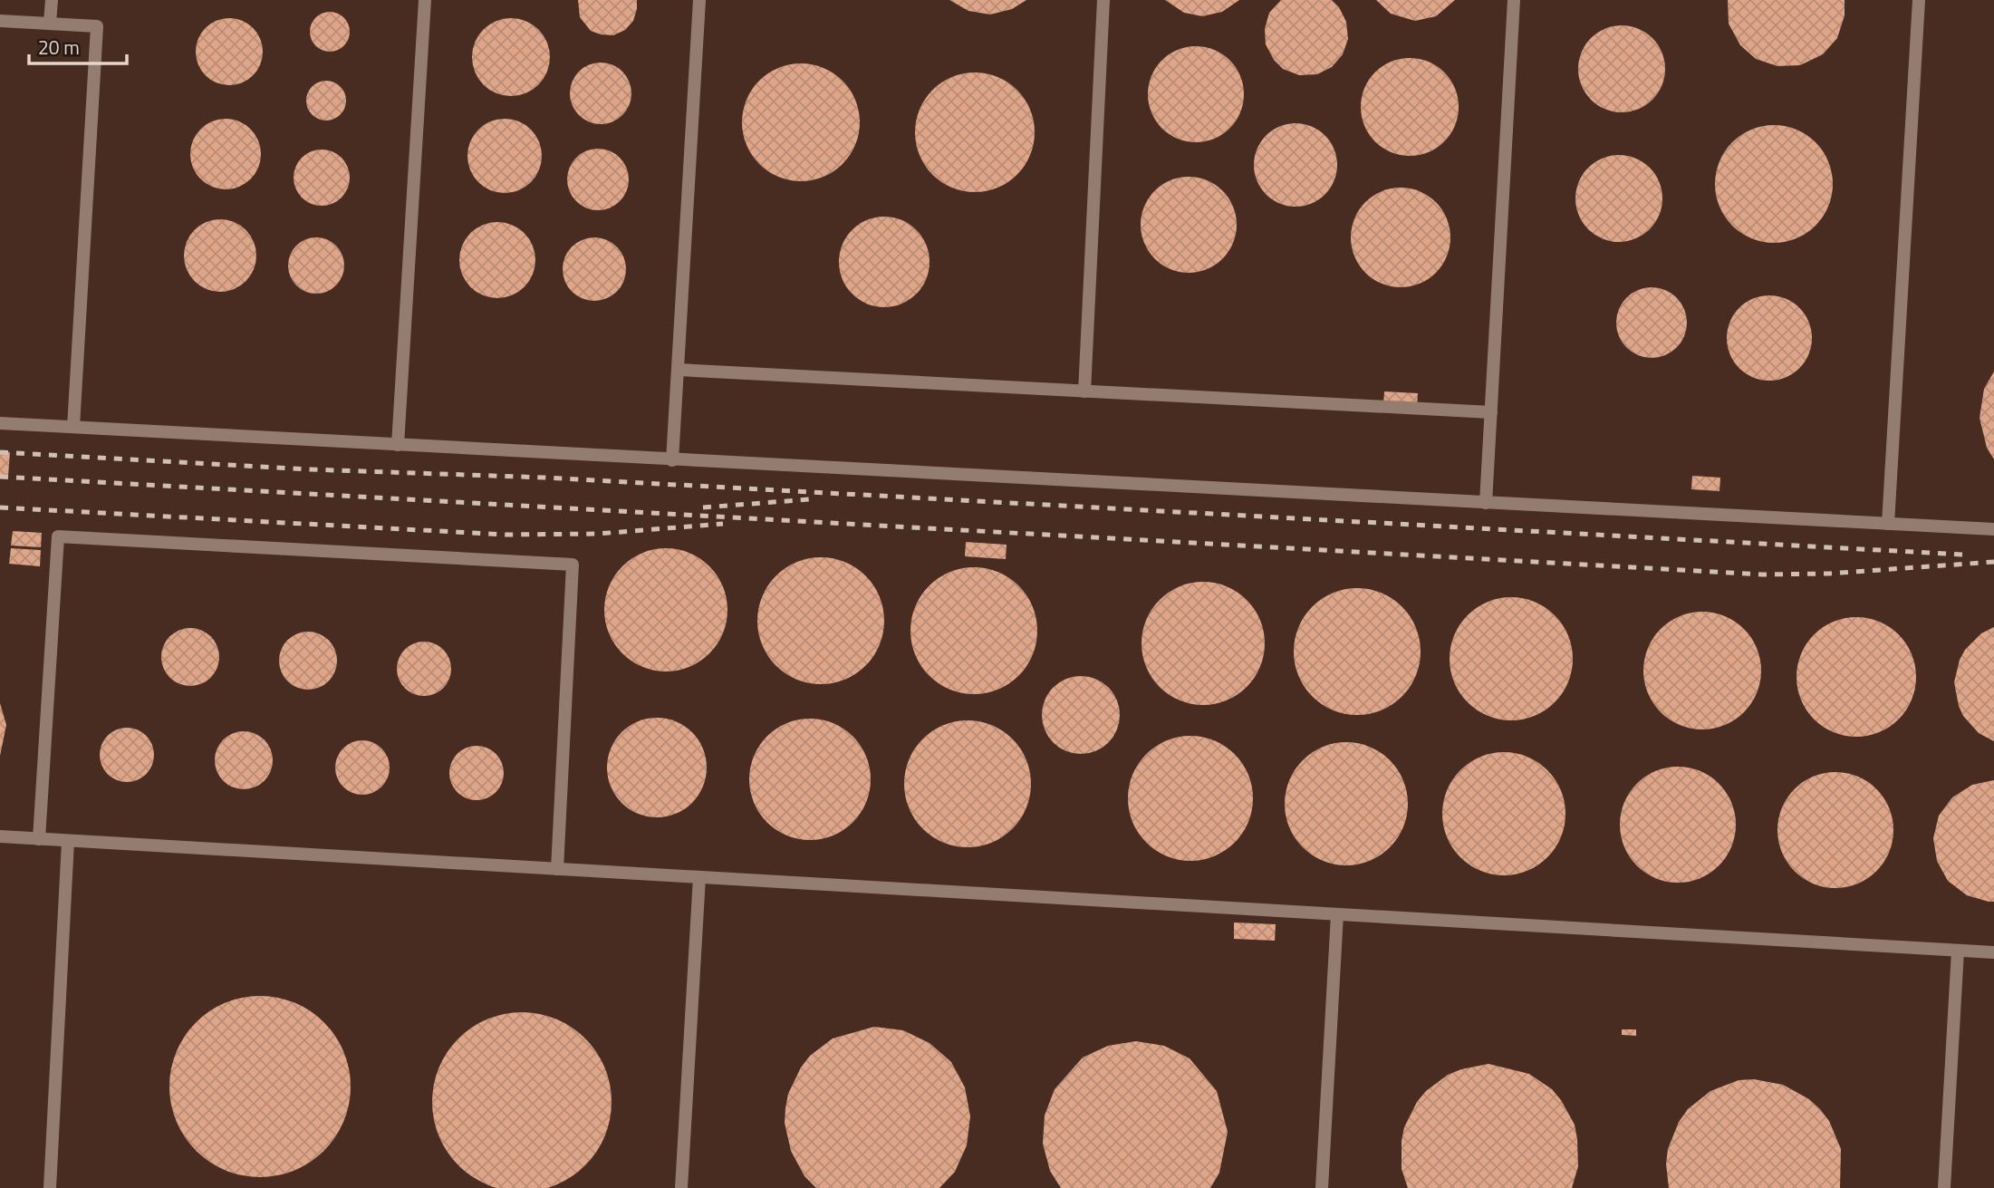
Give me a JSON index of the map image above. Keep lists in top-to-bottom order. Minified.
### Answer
{"scale_bar":"20 m"}
